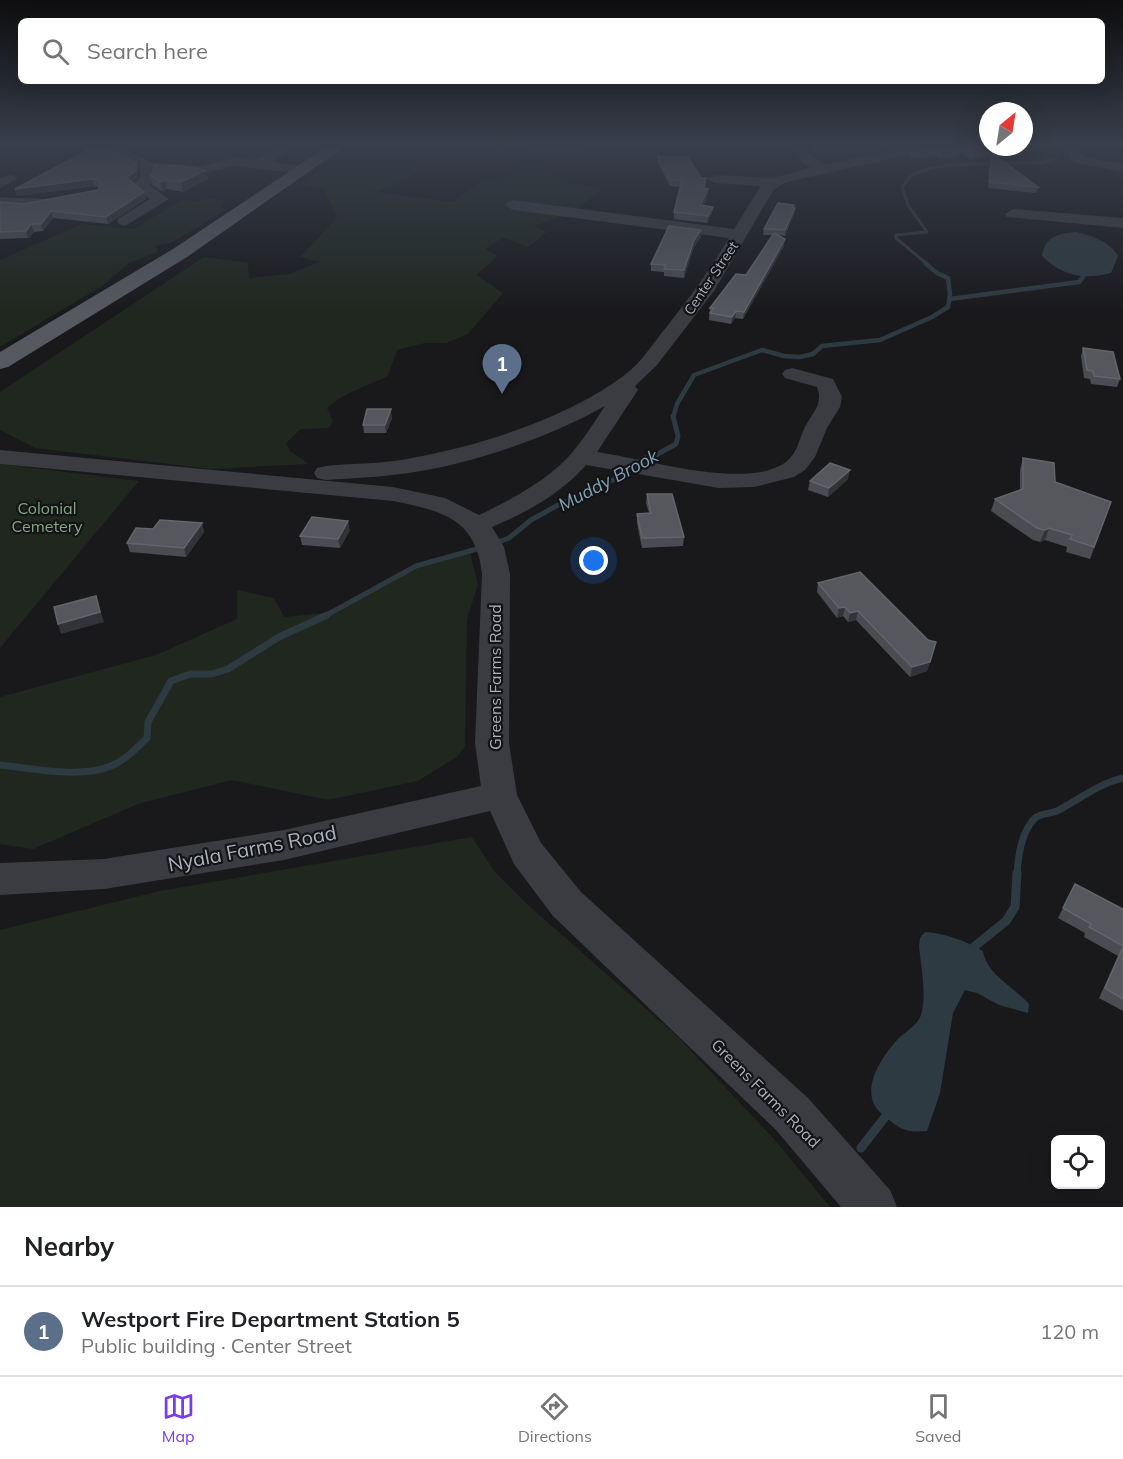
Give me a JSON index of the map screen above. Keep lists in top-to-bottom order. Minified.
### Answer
{"streets":{"street":["Center Street","Greens Farms Road","Nyala Farms Road"]},"crossings":[["Center Street","Greens Farms Road"],["Greens Farms Road","Nyala Farms Road"]],"water":["Muddy Brook"],"parks":["Colonial Cemetery"],"north":"top right","page":{"search":"Search here","pins":"1","heading":"Nearby","list":[{"mark":"1","name":"Westport Fire Department Station 5","note":"Public building · Center Street","value":"120 m"}],"nav":["Map","Directions","Saved"]}}
